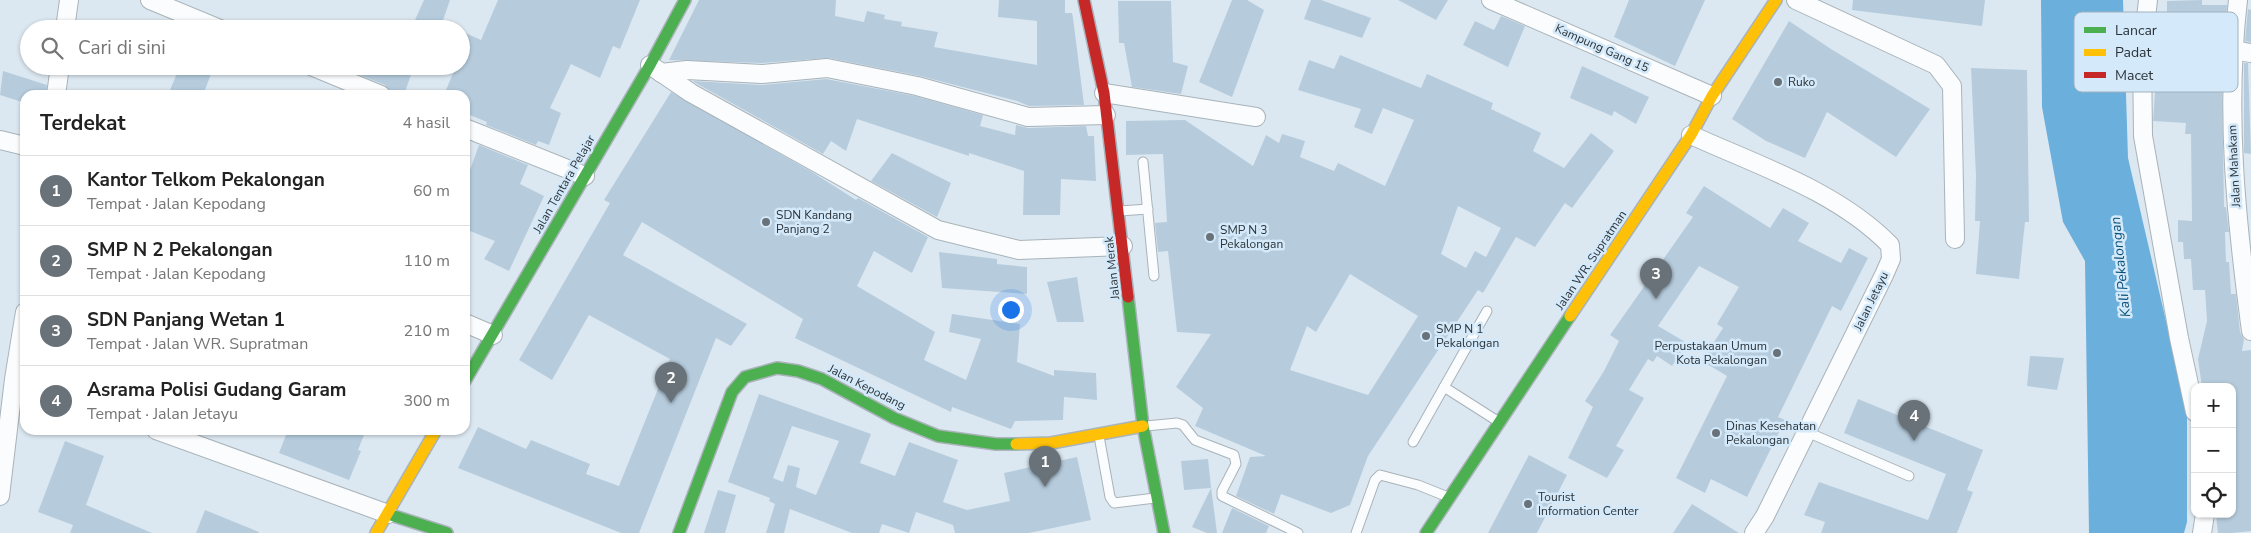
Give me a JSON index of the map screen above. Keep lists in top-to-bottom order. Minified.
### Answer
{"streets":{"street":["Kampung Gang 15","Jalan Mahakam","Jalan Tentara Pelajar","Jalan WR. Supratman","Jalan Merak","Jalan Jetayu","Jalan Kepodang"]},"crossings":[["Kampung Gang 15","Jalan WR. Supratman"],["Jalan WR. Supratman","Jalan Jetayu"],["Jalan Merak","Jalan Kepodang"]],"water":["Kali Pekalongan"],"places":["Ruko","SDN Kandang Panjang 2","SMP N 3 Pekalongan","SMP N 1 Pekalongan","Perpustakaan Umum Kota Pekalongan","Dinas Kesehatan Pekalongan","Tourist Information Center"],"legend":["Lancar","Padat","Macet"],"page":{"search":"Cari di sini","heading":["Terdekat","4 hasil"],"list":[{"mark":"1","name":"Kantor Telkom Pekalongan","note":"Tempat · Jalan Kepodang","value":"60 m"},{"mark":"2","name":"SMP N 2 Pekalongan","note":"Tempat · Jalan Kepodang","value":"110 m"},{"mark":"3","name":"SDN Panjang Wetan 1","note":"Tempat · Jalan WR. Supratman","value":"210 m"},{"mark":"4","name":"Asrama Polisi Gudang Garam","note":"Tempat · Jalan Jetayu","value":"300 m"}],"pins":["3","2","4","1"],"map_buttons":["+","−"]}}
